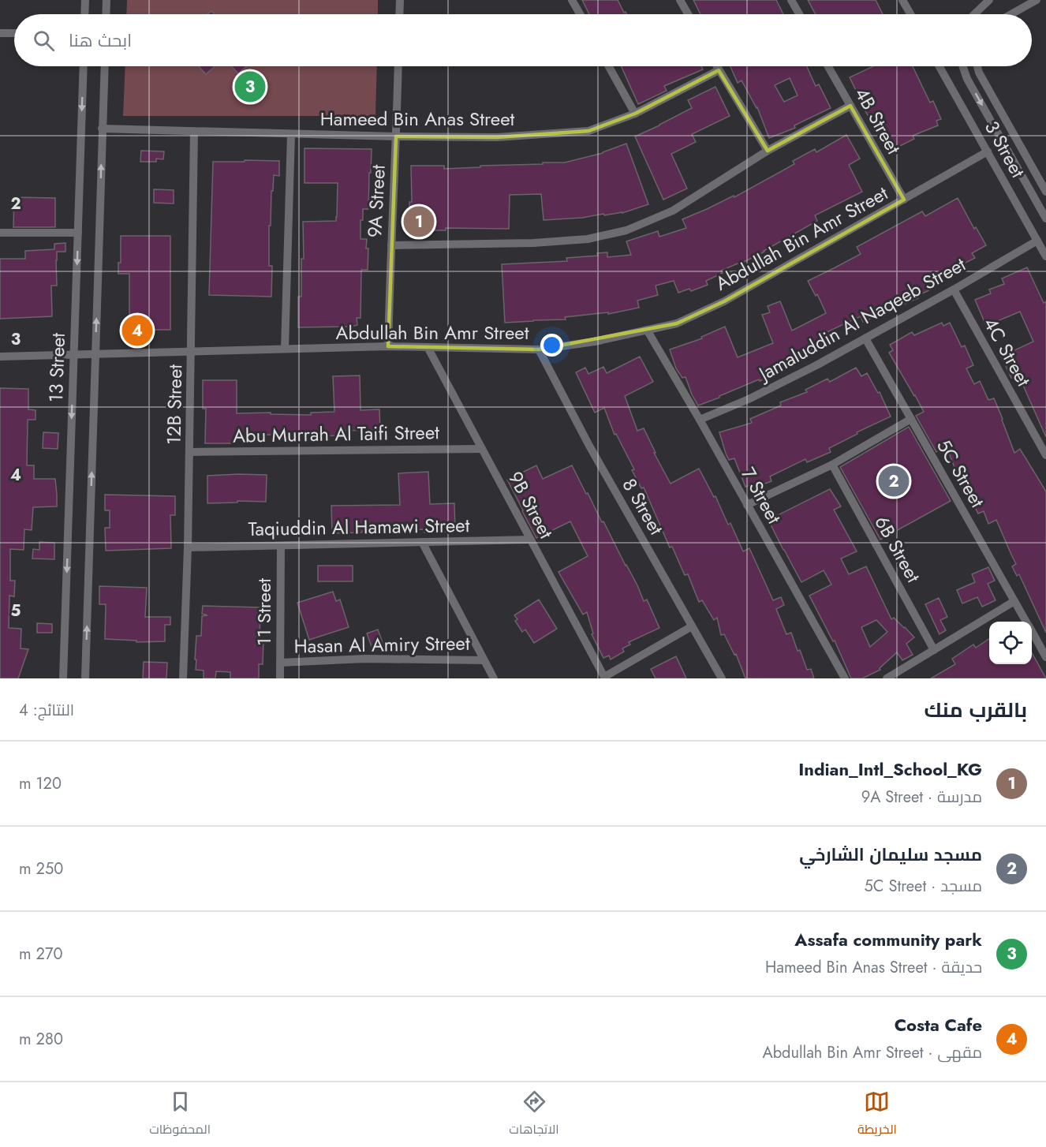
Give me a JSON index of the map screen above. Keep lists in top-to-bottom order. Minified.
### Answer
{"streets":{"street":["Hameed Bin Anas Street","4B Street","3 Street","9A Street","Abdullah Bin Amr Street","Jamaluddin Al Naqeeb Street","4C Street","13 Street","12B Street","Abu Murrah Al Taifi Street","5C Street","7 Street","9B Street","8 Street","Taqiuddin Al Hamawi Street","6B Street","11 Street","Hasan Al Amiry Street"]},"crossings":[["Hameed Bin Anas Street","9A Street"],["Hameed Bin Anas Street","13 Street"],["Hameed Bin Anas Street","12B Street"],["4B Street","Abdullah Bin Amr Street"],["3 Street","Abdullah Bin Amr Street"],["3 Street","Jamaluddin Al Naqeeb Street"],["9A Street","Abdullah Bin Amr Street"],["Abdullah Bin Amr Street","13 Street"],["Abdullah Bin Amr Street","12B Street"],["Abdullah Bin Amr Street","7 Street"],["Abdullah Bin Amr Street","9B Street"],["Abdullah Bin Amr Street","8 Street"],["Jamaluddin Al Naqeeb Street","4C Street"],["Jamaluddin Al Naqeeb Street","5C Street"],["Jamaluddin Al Naqeeb Street","7 Street"],["12B Street","Abu Murrah Al Taifi Street"],["12B Street","Taqiuddin Al Hamawi Street"],["Abu Murrah Al Taifi Street","9B Street"],["9B Street","Taqiuddin Al Hamawi Street"],["Taqiuddin Al Hamawi Street","11 Street"],["11 Street","Hasan Al Amiry Street"]],"page":{"search":"ابحث هنا","pins":["3","1","4","2"],"heading":["بالقرب منك","النتائج: 4"],"list":[{"mark":"1","name":"Indian_Intl_School_KG","note":"مدرسة · 9A Street","value":"120 m"},{"mark":"2","name":"مسجد سليمان الشارخي","note":"مسجد · 5C Street","value":"250 m"},{"mark":"3","name":"Assafa community park","note":"حديقة · Hameed Bin Anas Street","value":"270 m"},{"mark":"4","name":"Costa Cafe","note":"مقهى · Abdullah Bin Amr Street","value":"280 m"}],"nav":["الخريطة","الاتجاهات","المحفوظات"]},"grid":{"rows":["2","3","4","5"]}}
